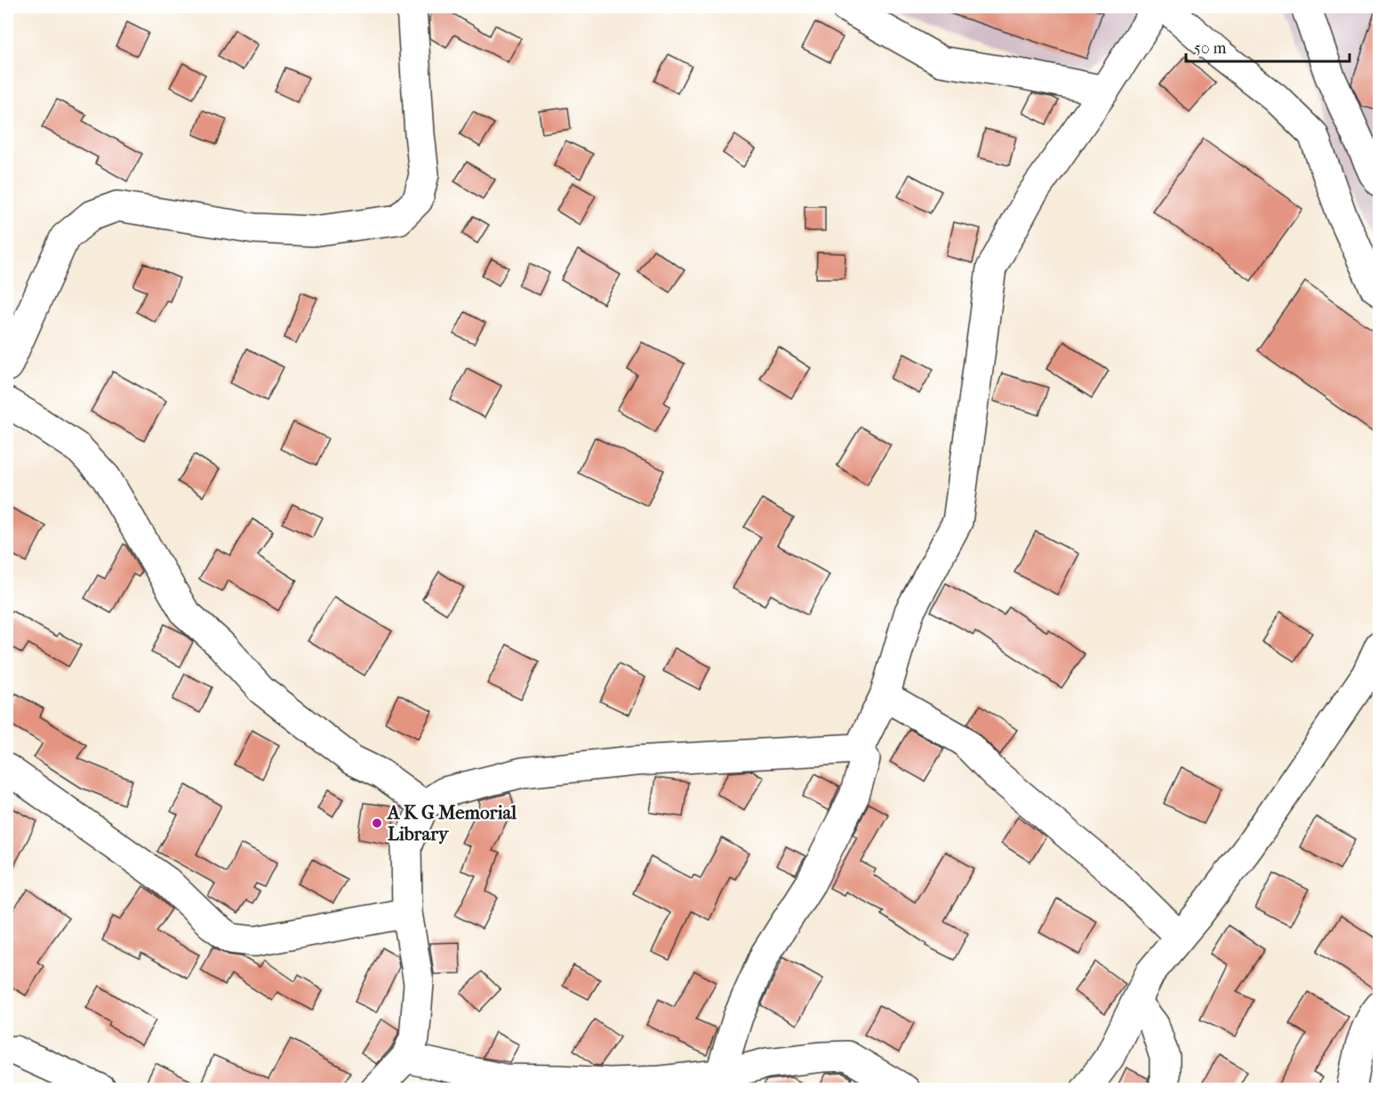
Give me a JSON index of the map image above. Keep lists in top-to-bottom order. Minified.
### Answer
{"places":["A K G Memorial Library"],"scale_bar":"50 m"}
